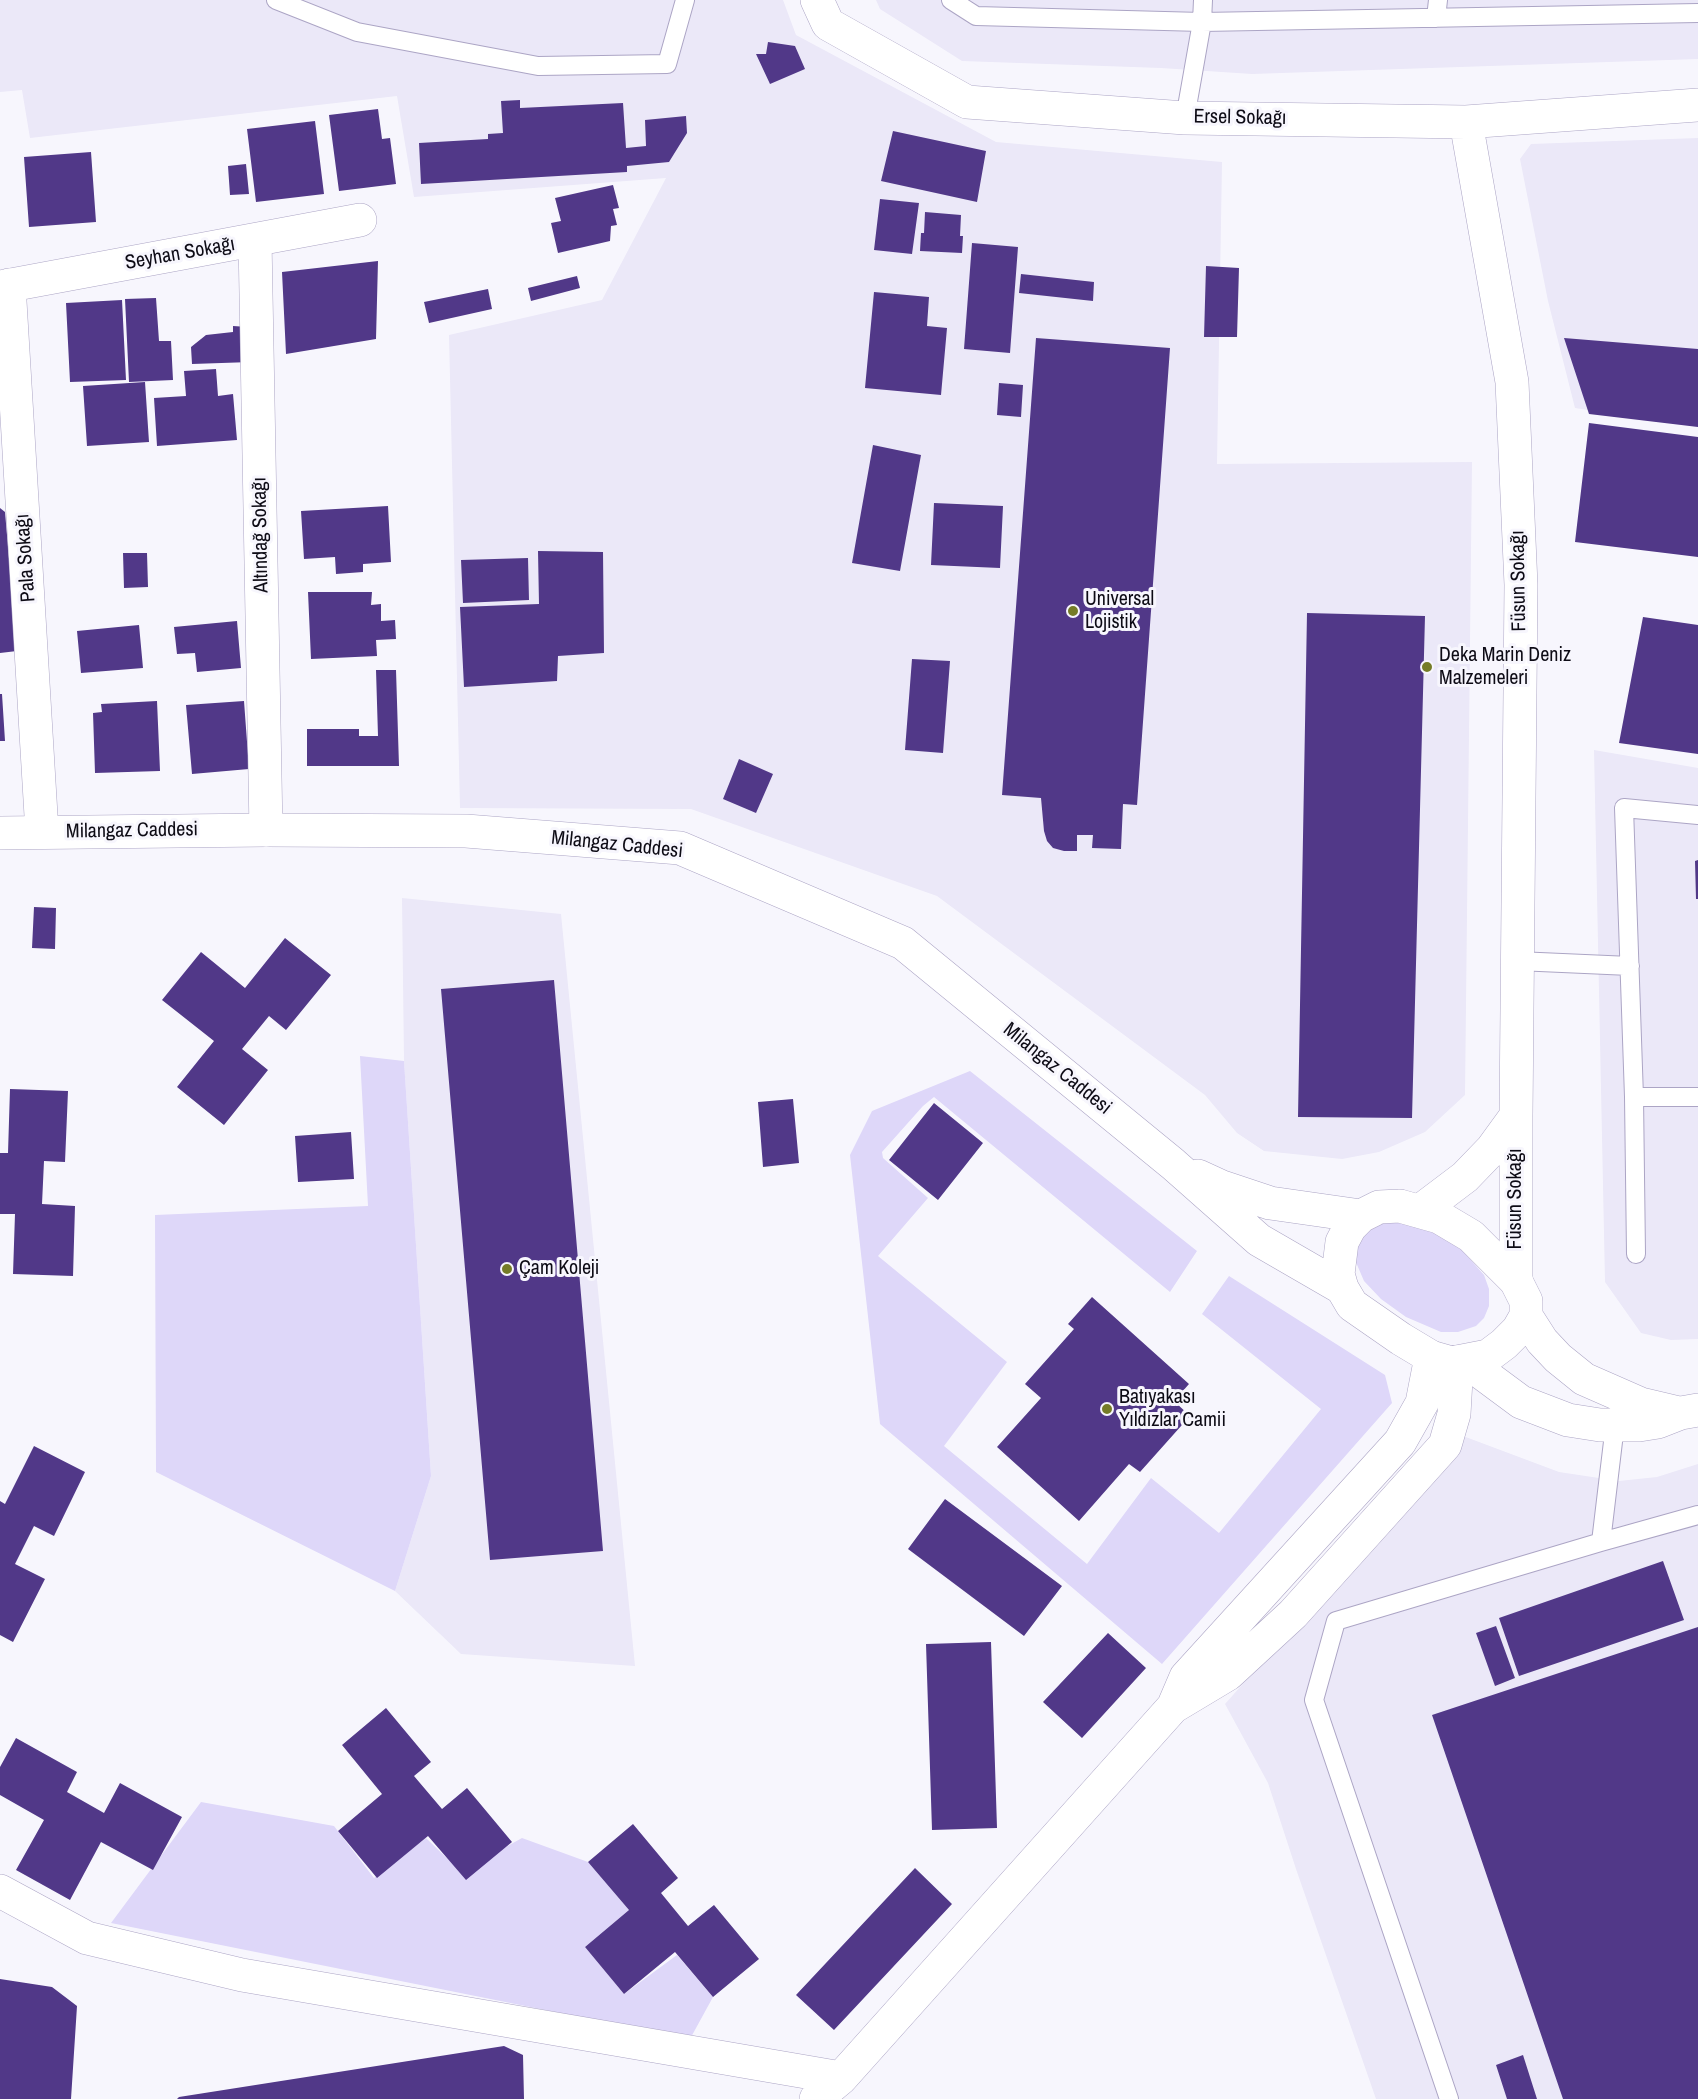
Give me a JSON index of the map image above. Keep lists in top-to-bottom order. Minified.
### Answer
{"streets":{"street":["Ersel Sokağı","Seyhan Sokağı","Altındağ Sokağı","Pala Sokağı","Füsun Sokağı","Milangaz Caddesi"]},"crossings":[["Ersel Sokağı","Füsun Sokağı"],["Seyhan Sokağı","Altındağ Sokağı"],["Seyhan Sokağı","Pala Sokağı"],["Altındağ Sokağı","Milangaz Caddesi"],["Pala Sokağı","Milangaz Caddesi"],["Füsun Sokağı","Milangaz Caddesi"]],"places":["Universal Lojistik","Deka Marin Deniz Malzemeleri","Çam Koleji","Batıyakası Yıldızlar Camii"]}
